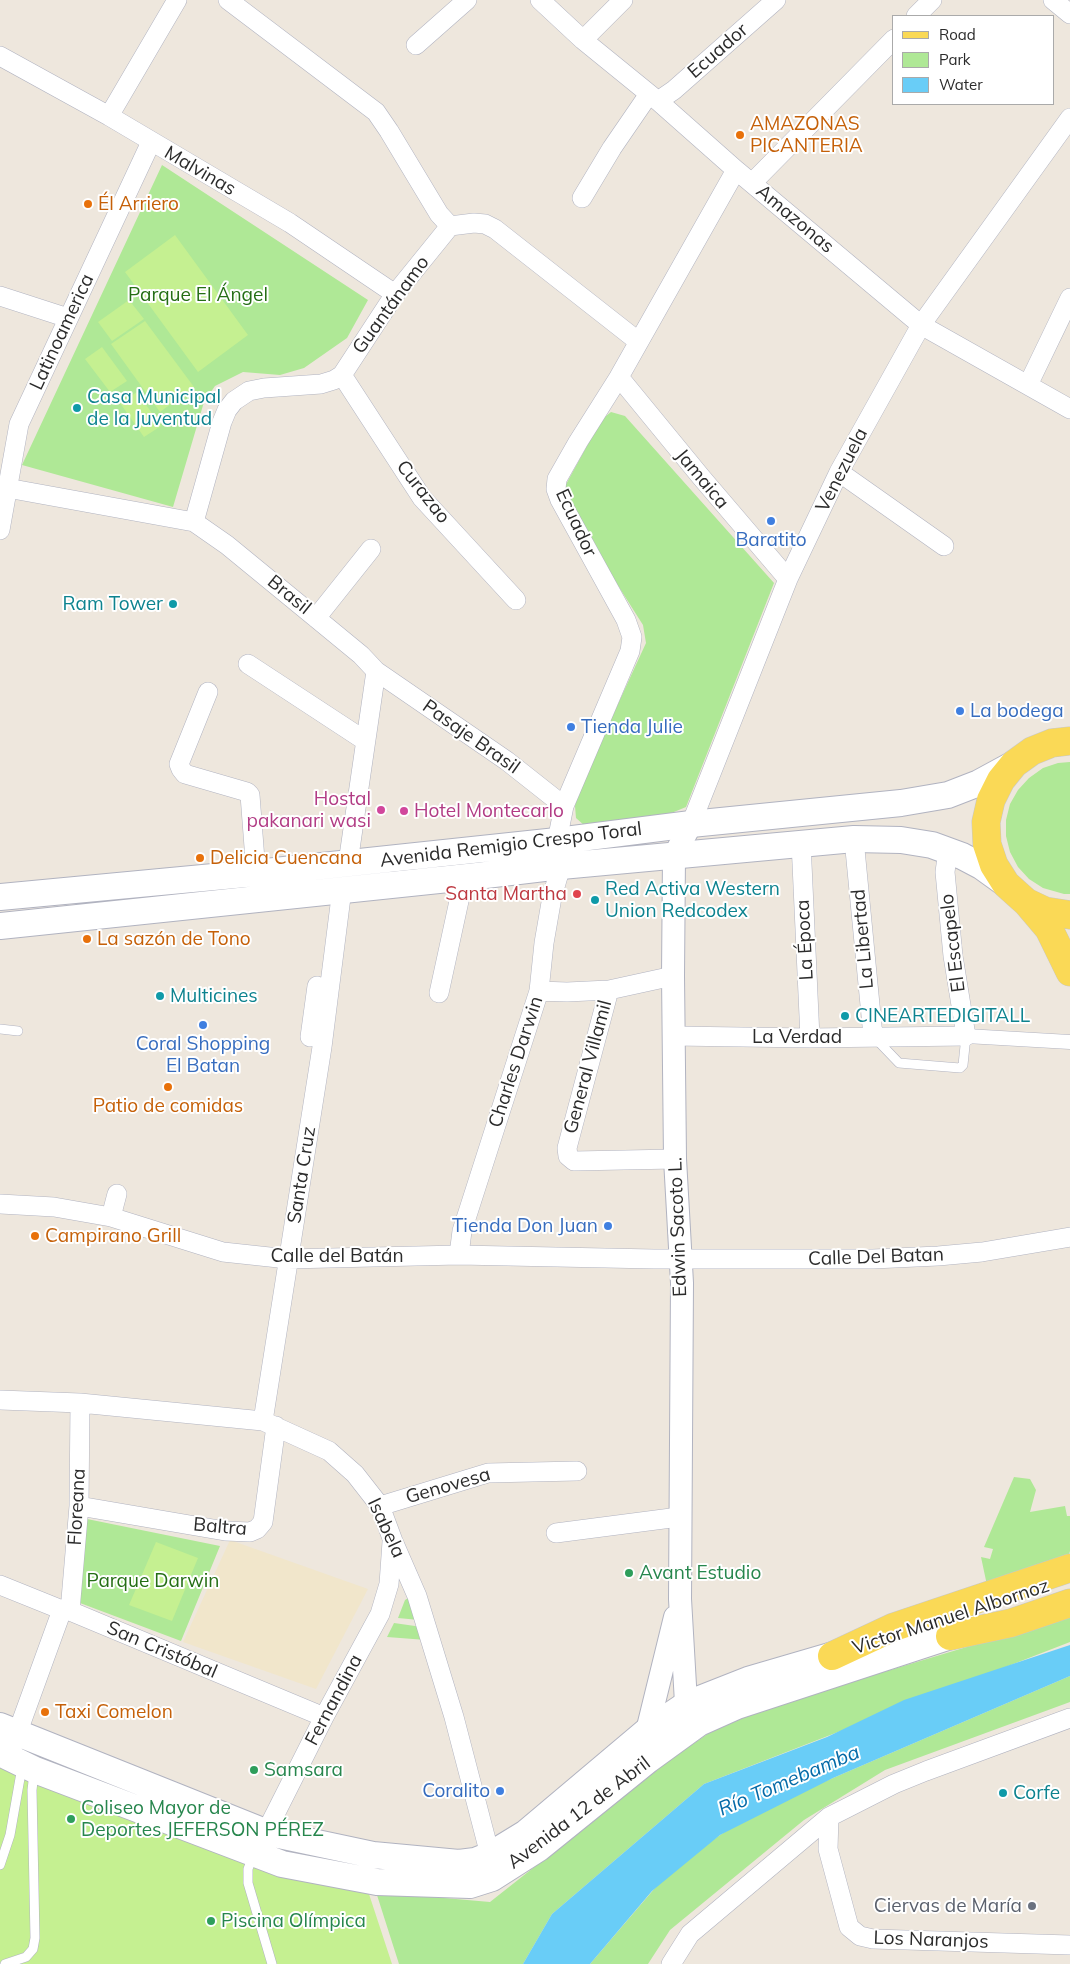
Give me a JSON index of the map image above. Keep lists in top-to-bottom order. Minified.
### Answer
{"streets":{"main road":["Avenida Remigio Crespo Toral","Victor Manuel Albornoz","Avenida 12 de Abril"],"street":["Ecuador","Malvinas","Amazonas","Guantánamo","Latinoamerica","Venezuela","Jamaica","Curazao","Brasil","Pasaje Brasil","La Libertad","La Época","El Escapelo","La Verdad","Charles Darwin","General Villamil","Santa Cruz","Edwin Sacoto L.","Calle del Batán","Calle Del Batan","Genovesa","Floreana","Baltra","Isabela","San Cristóbal","Fernandina","Los Naranjos"]},"crossings":[["Ecuador","Amazonas"],["Ecuador","Jamaica"],["Ecuador","Pasaje Brasil"],["Ecuador","Avenida Remigio Crespo Toral"],["Ecuador","Charles Darwin"],["Malvinas","Guantánamo"],["Malvinas","Latinoamerica"],["Amazonas","Venezuela"],["Guantánamo","Curazao"],["Guantánamo","Brasil"],["Latinoamerica","Brasil"],["Venezuela","Jamaica"],["Venezuela","Avenida Remigio Crespo Toral"],["Venezuela","Edwin Sacoto L."],["Brasil","Pasaje Brasil"],["Avenida Remigio Crespo Toral","La Libertad"],["Avenida Remigio Crespo Toral","La Época"],["Avenida Remigio Crespo Toral","El Escapelo"],["Avenida Remigio Crespo Toral","Charles Darwin"],["Avenida Remigio Crespo Toral","Santa Cruz"],["Avenida Remigio Crespo Toral","Edwin Sacoto L."],["La Libertad","El Escapelo"],["La Libertad","La Verdad"],["La Época","La Verdad"],["El Escapelo","La Verdad"],["La Verdad","Edwin Sacoto L."],["Charles Darwin","Calle del Batán"],["General Villamil","Edwin Sacoto L."],["Santa Cruz","Calle del Batán"],["Santa Cruz","Baltra"],["Santa Cruz","Isabela"],["Edwin Sacoto L.","Calle del Batán"],["Edwin Sacoto L.","Calle Del Batan"],["Edwin Sacoto L.","Avenida 12 de Abril"],["Calle del Batán","Calle Del Batan"],["Genovesa","Isabela"],["Floreana","Baltra"],["Floreana","Isabela"],["Floreana","San Cristóbal"],["Floreana","Avenida 12 de Abril"],["Baltra","Isabela"],["Isabela","Fernandina"],["Isabela","Avenida 12 de Abril"],["Victor Manuel Albornoz","Avenida 12 de Abril"],["San Cristóbal","Fernandina"],["Fernandina","Avenida 12 de Abril"]],"water":["Río Tomebamba"],"parks":["Parque El Ángel","Parque Darwin"],"places":["AMAZONAS PICANTERIA","Él Arriero","Casa Municipal de la Juventud","Baratito","Ram Tower","La bodega","Tienda Julie","Hostal pakanari wasi","Hotel Montecarlo","Delicia Cuencana","Santa Martha","Red Activa Western Union Redcodex","La sazón de Tono","Multicines","CINEARTEDIGITALL","Coral Shopping El Batan","Patio de comidas","Tienda Don Juan","Campirano Grill","Avant Estudio","Taxi Comelon","Samsara","Coralito","Corfe","Coliseo Mayor de Deportes JEFERSON PÉREZ","Ciervas de María","Piscina Olímpica"],"legend":["Road","Park","Water"]}
